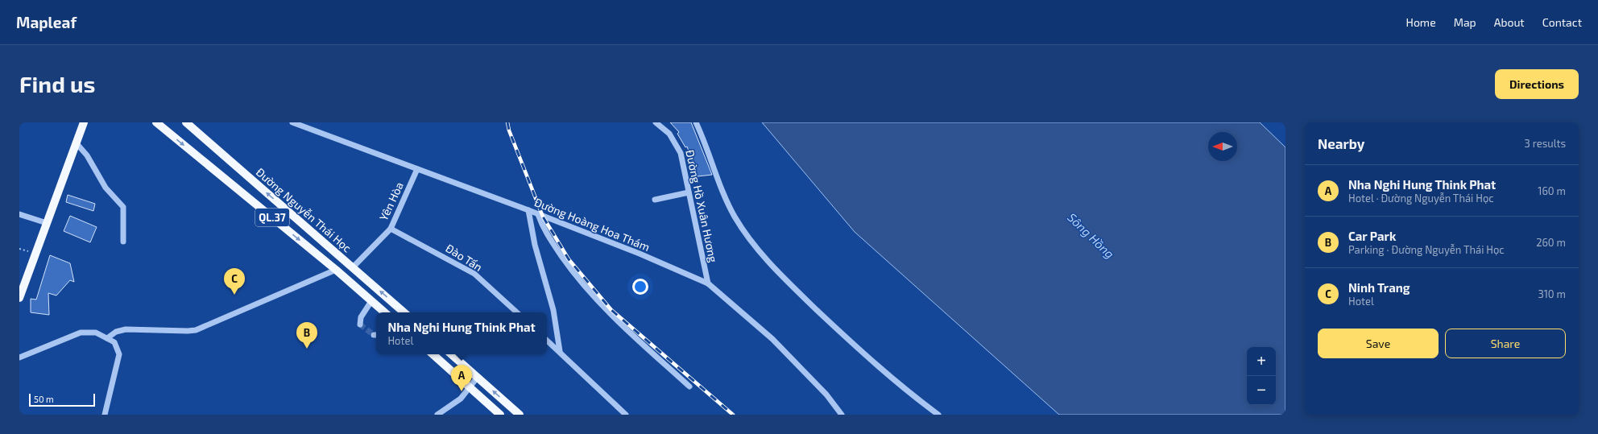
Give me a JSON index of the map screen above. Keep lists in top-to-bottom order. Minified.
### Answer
{"streets":{"main road":["Đường Nguyễn Thái Học","QL.37"],"street":["Yên Hòa","Đường Hồ Xuân Hương","Đường Hoàng Hoa Thám","Đào Tấn"]},"crossings":[["Yên Hòa","Đường Nguyễn Thái Học"],["Yên Hòa","Đường Hoàng Hoa Thám"],["Yên Hòa","Đào Tấn"],["Đường Hồ Xuân Hương","Đường Hoàng Hoa Thám"]],"water":["Sông Hồng"],"scale_bar":"50 m","north":"left","page":{"header":"Mapleaf","nav":["Home","Map","About","Contact"],"buttons":["Directions",["Save","Share"]],"title":"Find us","heading":["Nearby","3 results"],"list":[{"mark":"A","name":"Nha Nghi Hung Think Phat","note":"Hotel · Đường Nguyễn Thái Học","value":"160 m"},{"mark":"B","name":"Car Park","note":"Parking · Đường Nguyễn Thái Học","value":"260 m"},{"mark":"C","name":"Ninh Trang","note":"Hotel","value":"310 m"}],"pins":["C","B","A"],"popup":["Nha Nghi Hung Think Phat","Hotel"],"map_buttons":["+","−"],"scale":"50 m"}}
